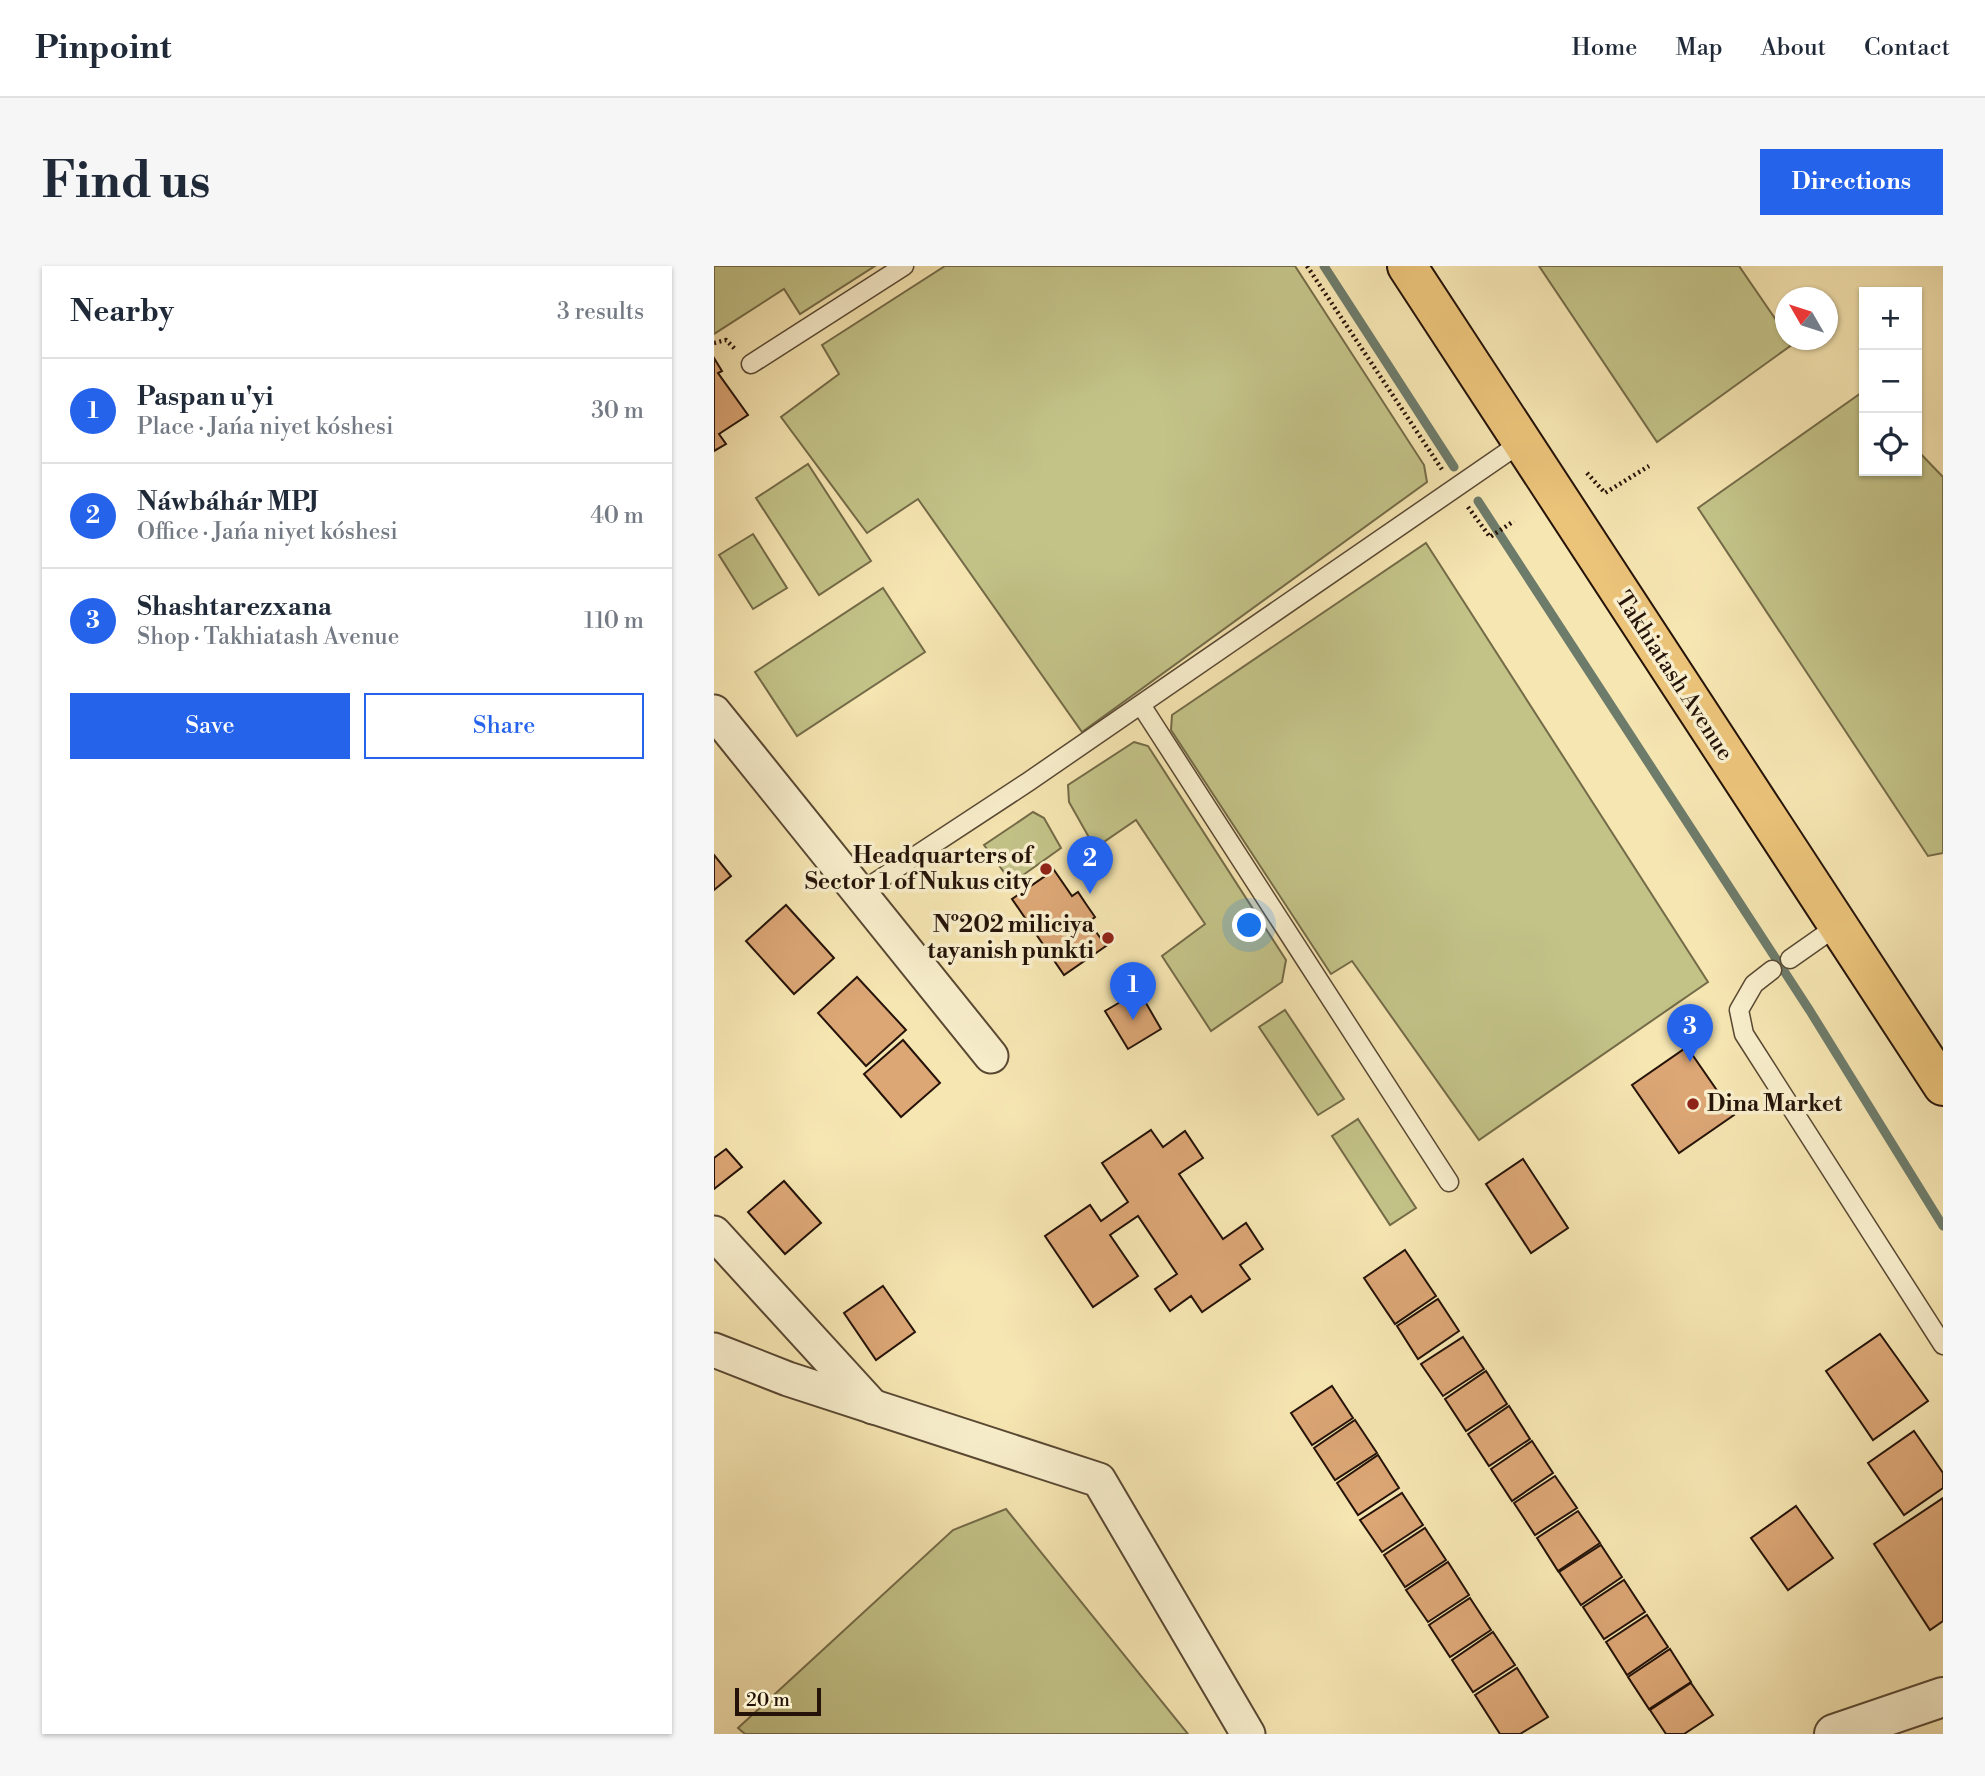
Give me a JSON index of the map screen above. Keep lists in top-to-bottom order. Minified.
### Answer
{"streets":{"highway":["Takhiatash Avenue"]},"places":["Headquarters of Sector 1 of Nukus city","№202 miliciya tayanish punkti","Dina Market"],"scale_bar":"20 m","north":"top left","page":{"header":"Pinpoint","nav":["Home","Map","About","Contact"],"buttons":["Directions",["Save","Share"]],"title":"Find us","heading":["Nearby","3 results"],"map_buttons":["+","−"],"list":[{"mark":"1","name":"Paspan u'yi","note":"Place · Jańa niyet kóshesi","value":"30 m"},{"mark":"2","name":"Náwbáhár MPJ","note":"Office · Jańa niyet kóshesi","value":"40 m"},{"mark":"3","name":"Shashtarezxana","note":"Shop · Takhiatash Avenue","value":"110 m"}],"pins":["2","1","3"],"scale":"20 m"}}
